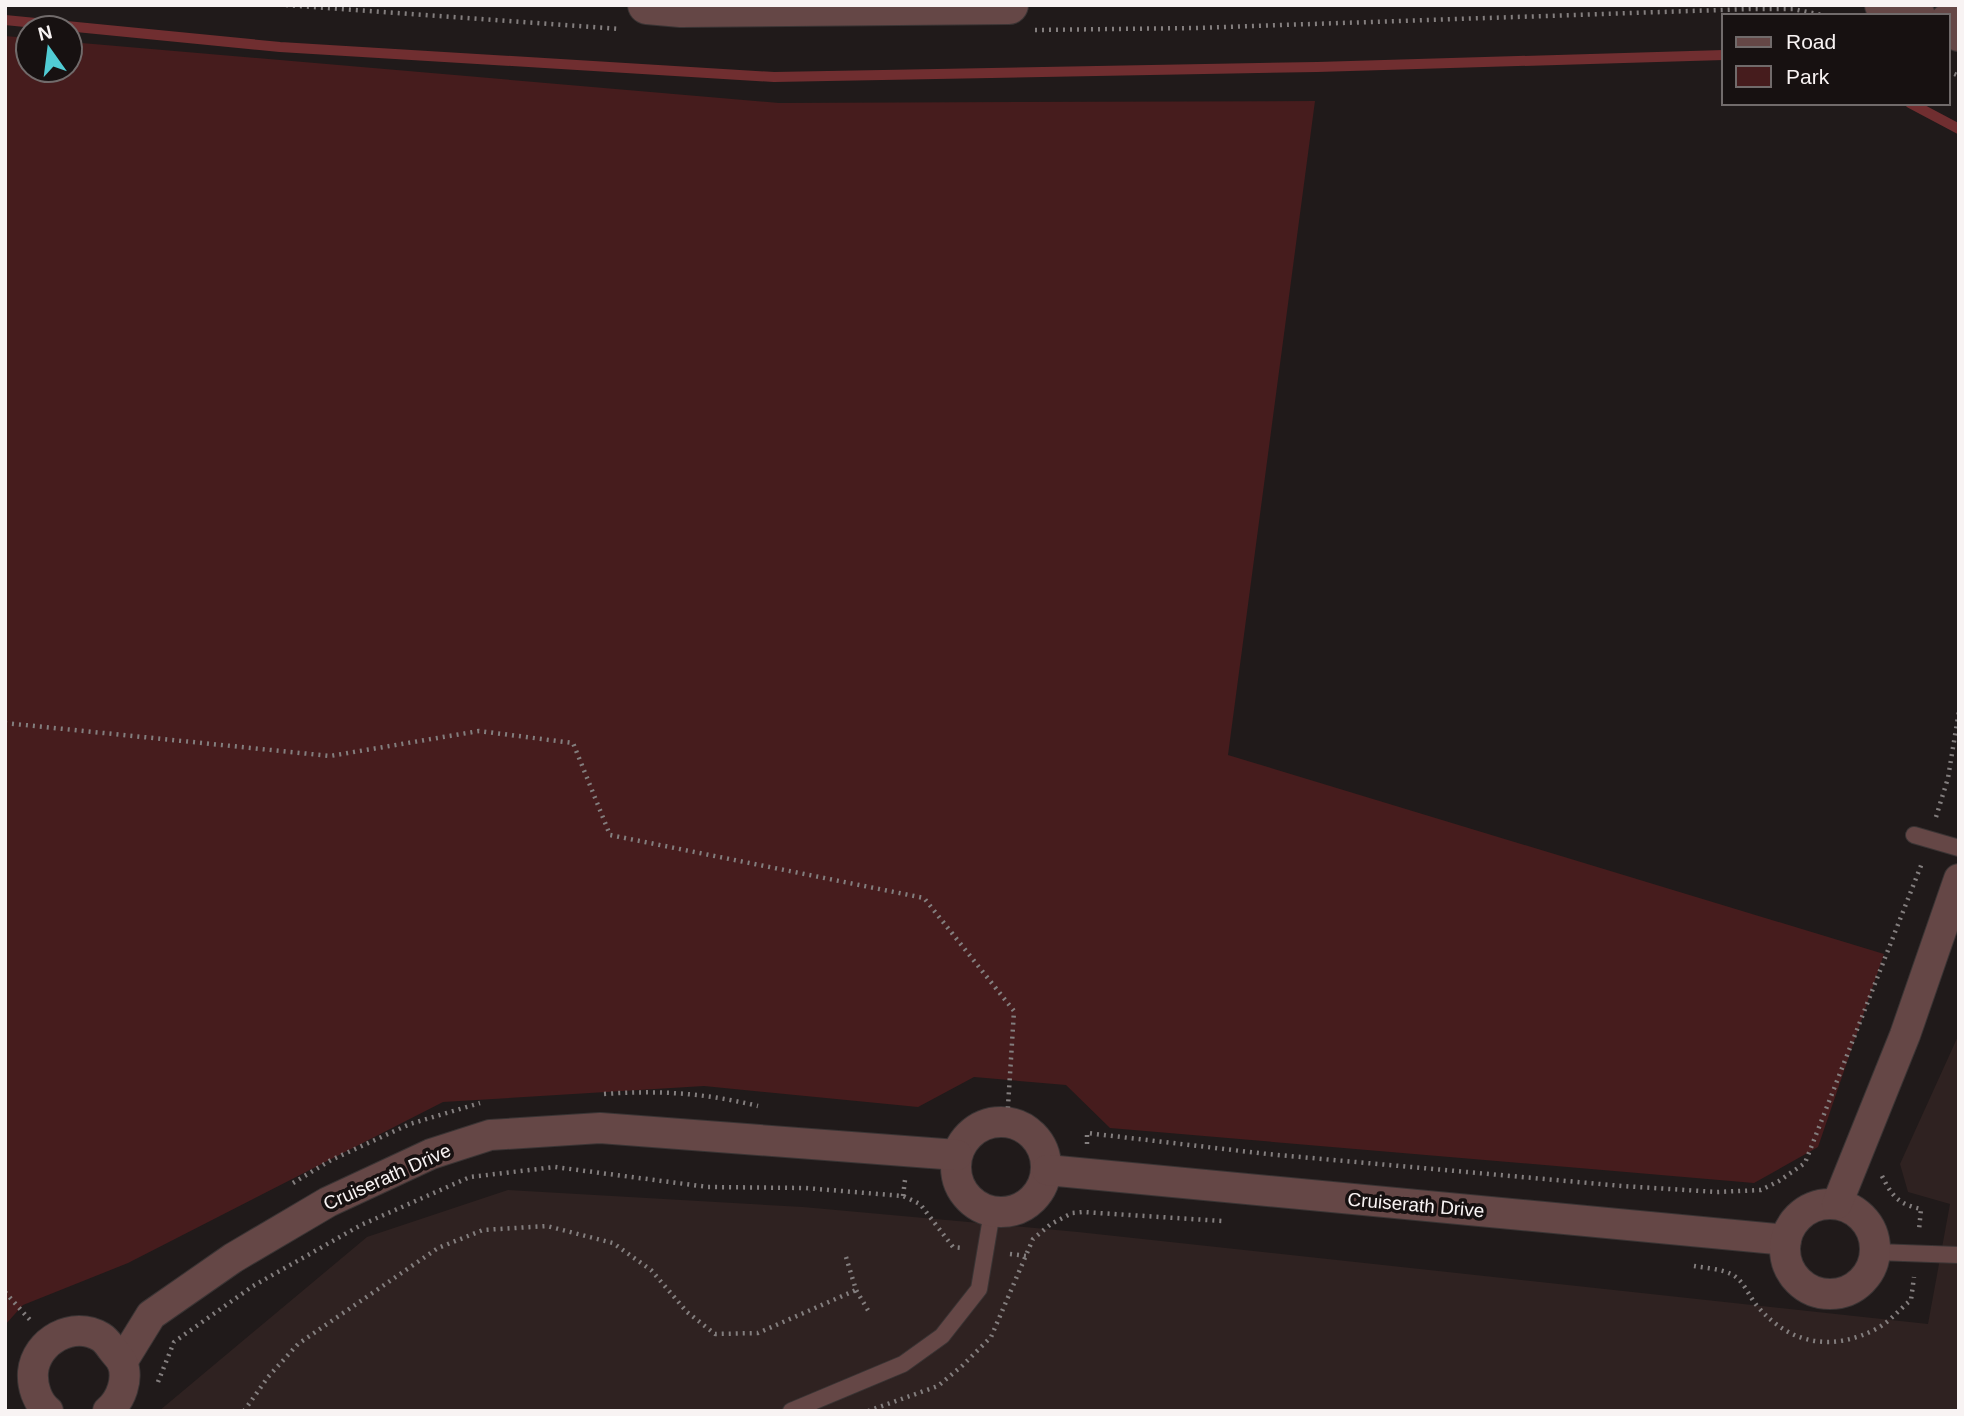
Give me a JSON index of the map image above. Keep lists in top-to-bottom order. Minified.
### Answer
{"streets":{"street":["Cruiserath Drive"]},"legend":["Road","Park"],"north":"top"}
